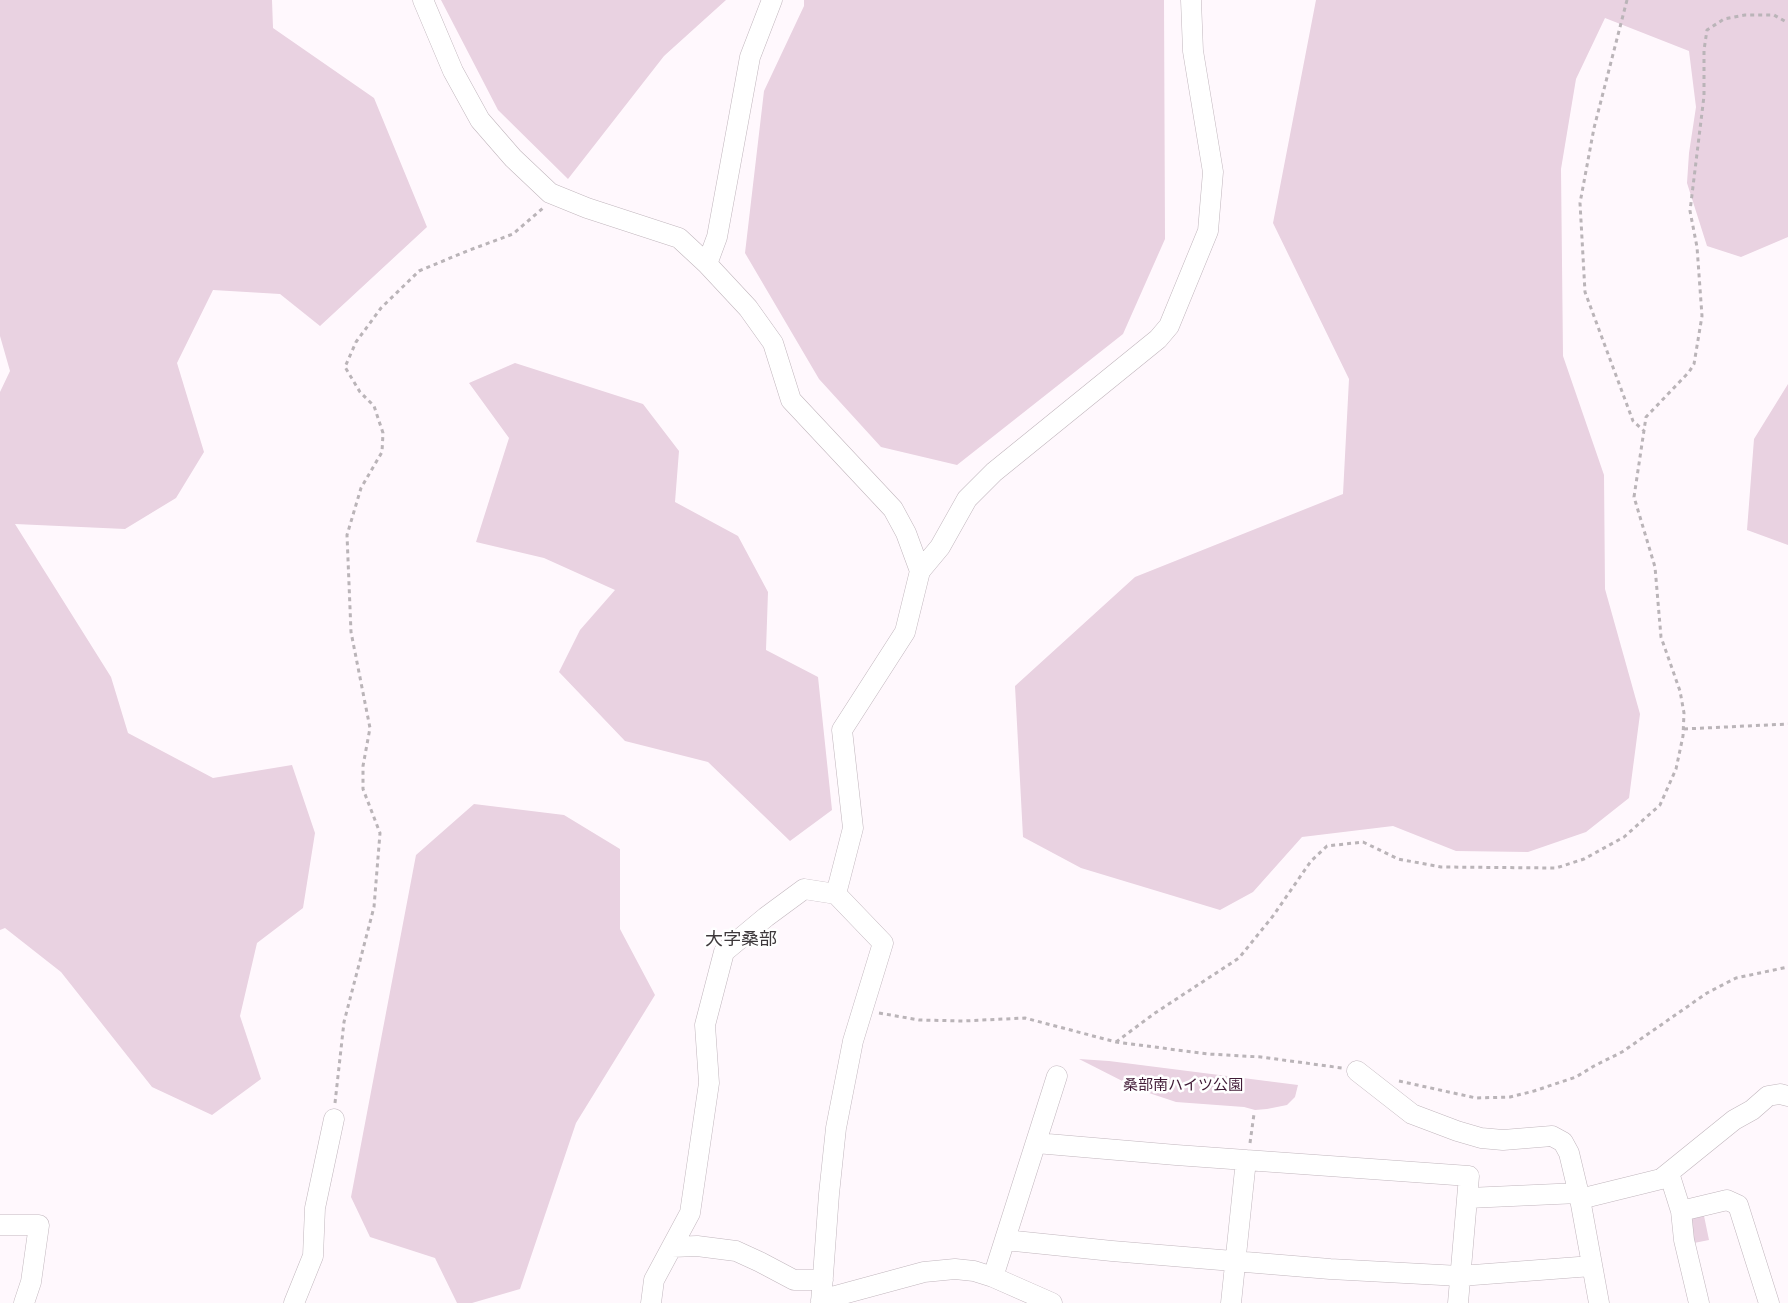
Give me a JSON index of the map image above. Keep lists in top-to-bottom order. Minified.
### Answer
{"districts":["大字桑部"],"parks":["桑部南ハイツ公園"]}
